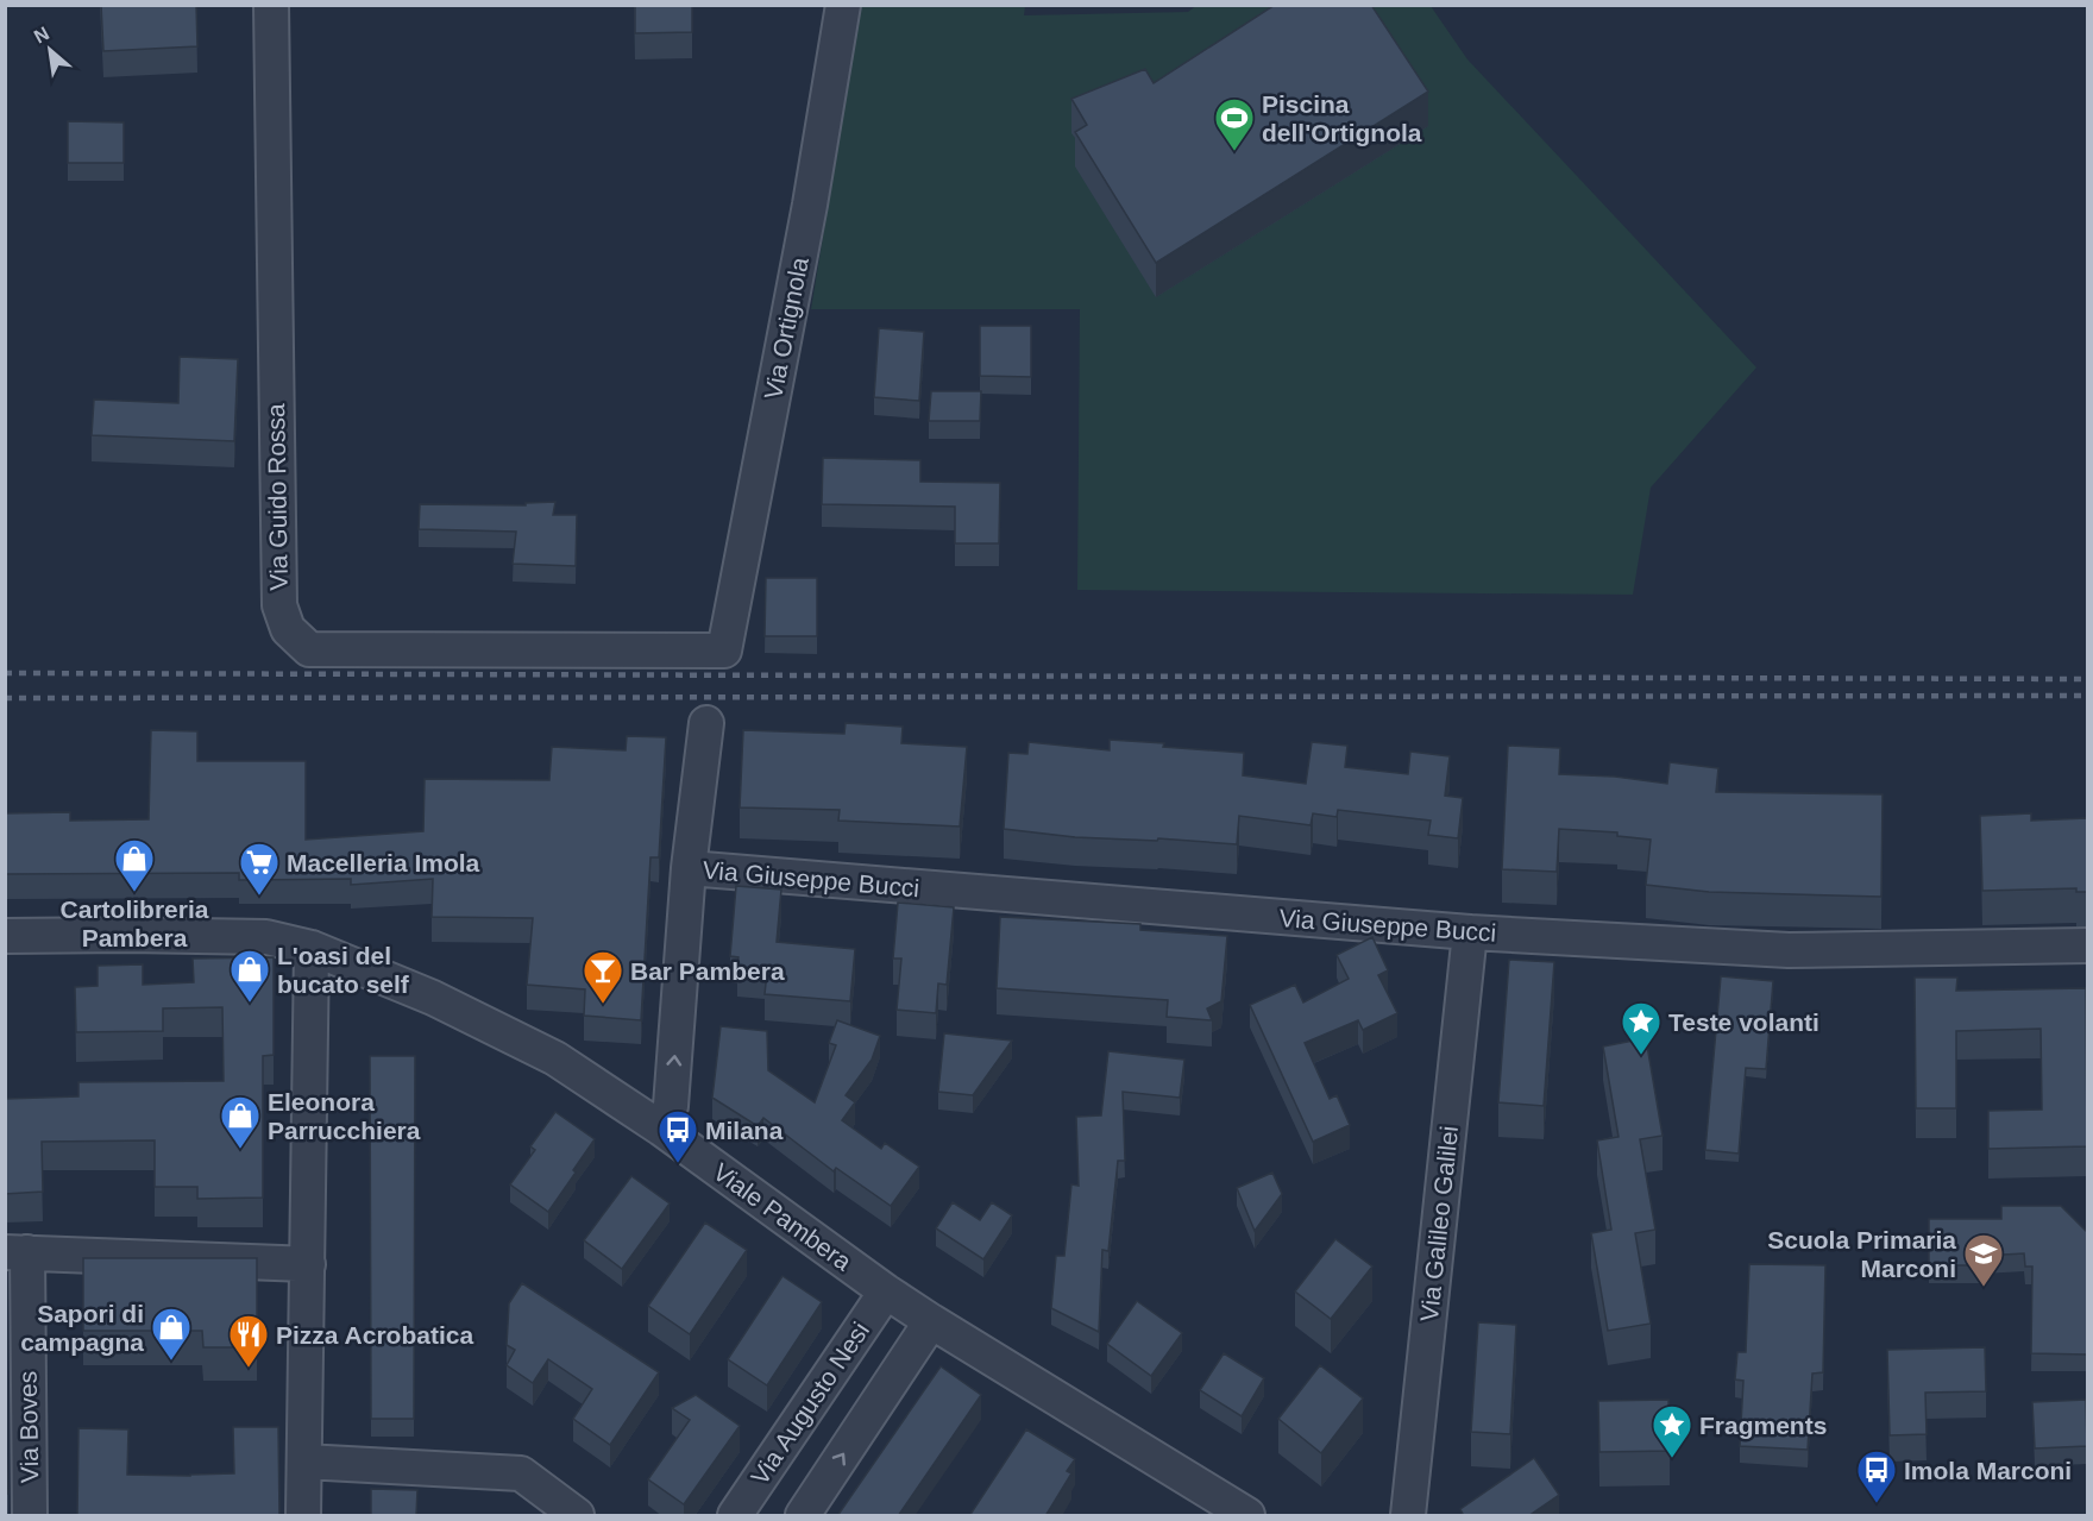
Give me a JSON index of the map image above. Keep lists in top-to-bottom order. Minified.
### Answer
{"streets":{"street":["Via Ortignola","Via Guido Rossa","Via Giuseppe Bucci","Viale Pambera","Via Galileo Galilei","Via Augusto Nesi","Via Boves"]},"crossings":[["Via Ortignola","Via Guido Rossa"],["Via Giuseppe Bucci","Via Galileo Galilei"],["Viale Pambera","Via Augusto Nesi"]],"places":{"sports":["Piscina dell'Ortignola"],"shop":["Cartolibreria Pambera","L'oasi del bucato self","Eleonora Parrucchiera","Sapori di campagna"],"supermarket":["Macelleria Imola"],"bar":["Bar Pambera"],"place":["Teste volanti","Fragments"],"bus stop":["Milana","Imola Marconi"],"school or university":["Scuola Primaria Marconi"],"restaurant":["Pizza Acrobatica"]},"north":"top left"}
